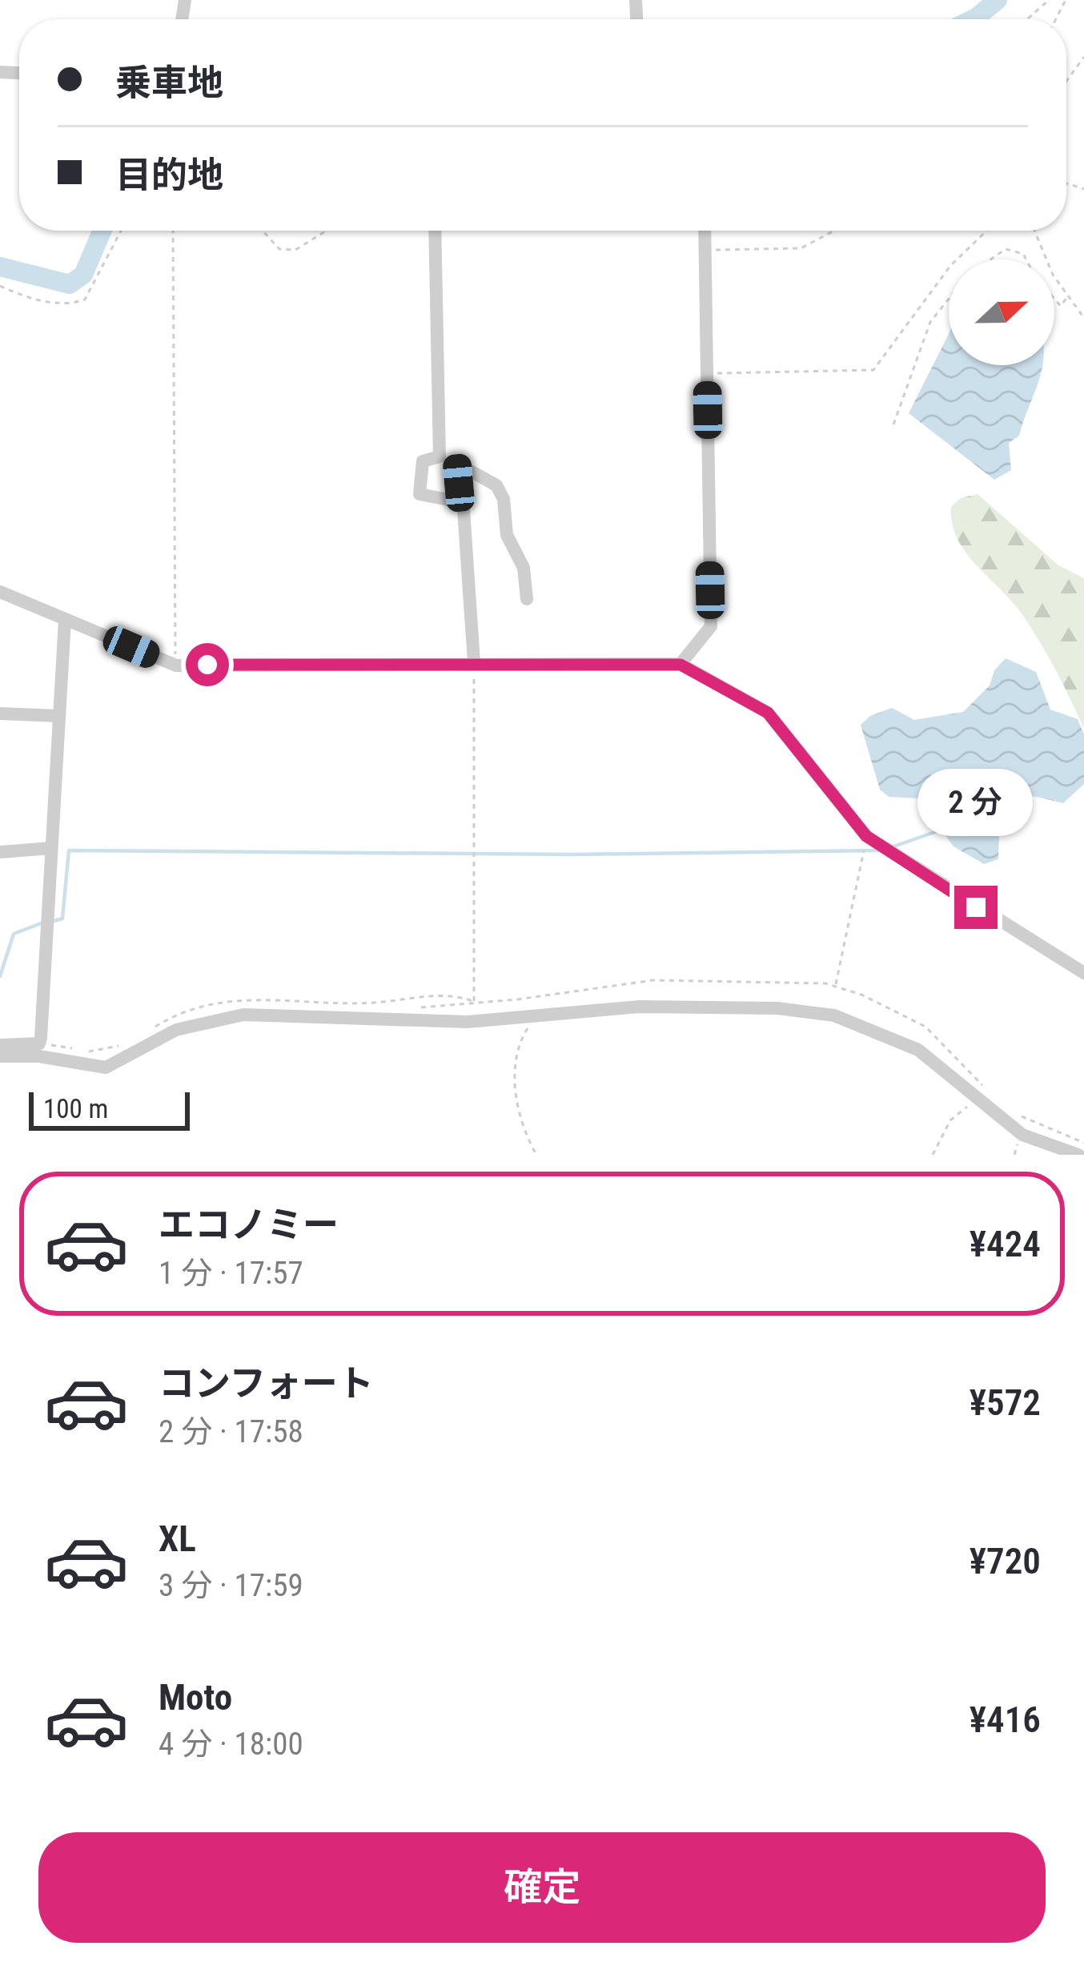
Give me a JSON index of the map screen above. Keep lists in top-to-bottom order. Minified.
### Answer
{"scale_bar":"100 m","north":"right","page":{"banner":["乗車地","目的地"],"bubble":"2 分","scale":"100 m","list":[{"name":"エコノミー","note":"1 分 · 17:57","value":"¥424"},{"name":"コンフォート","note":"2 分 · 17:58","value":"¥572"},{"name":"XL","note":"3 分 · 17:59","value":"¥720"},{"name":"Moto","note":"4 分 · 18:00","value":"¥416"}],"buttons":"確定"}}
